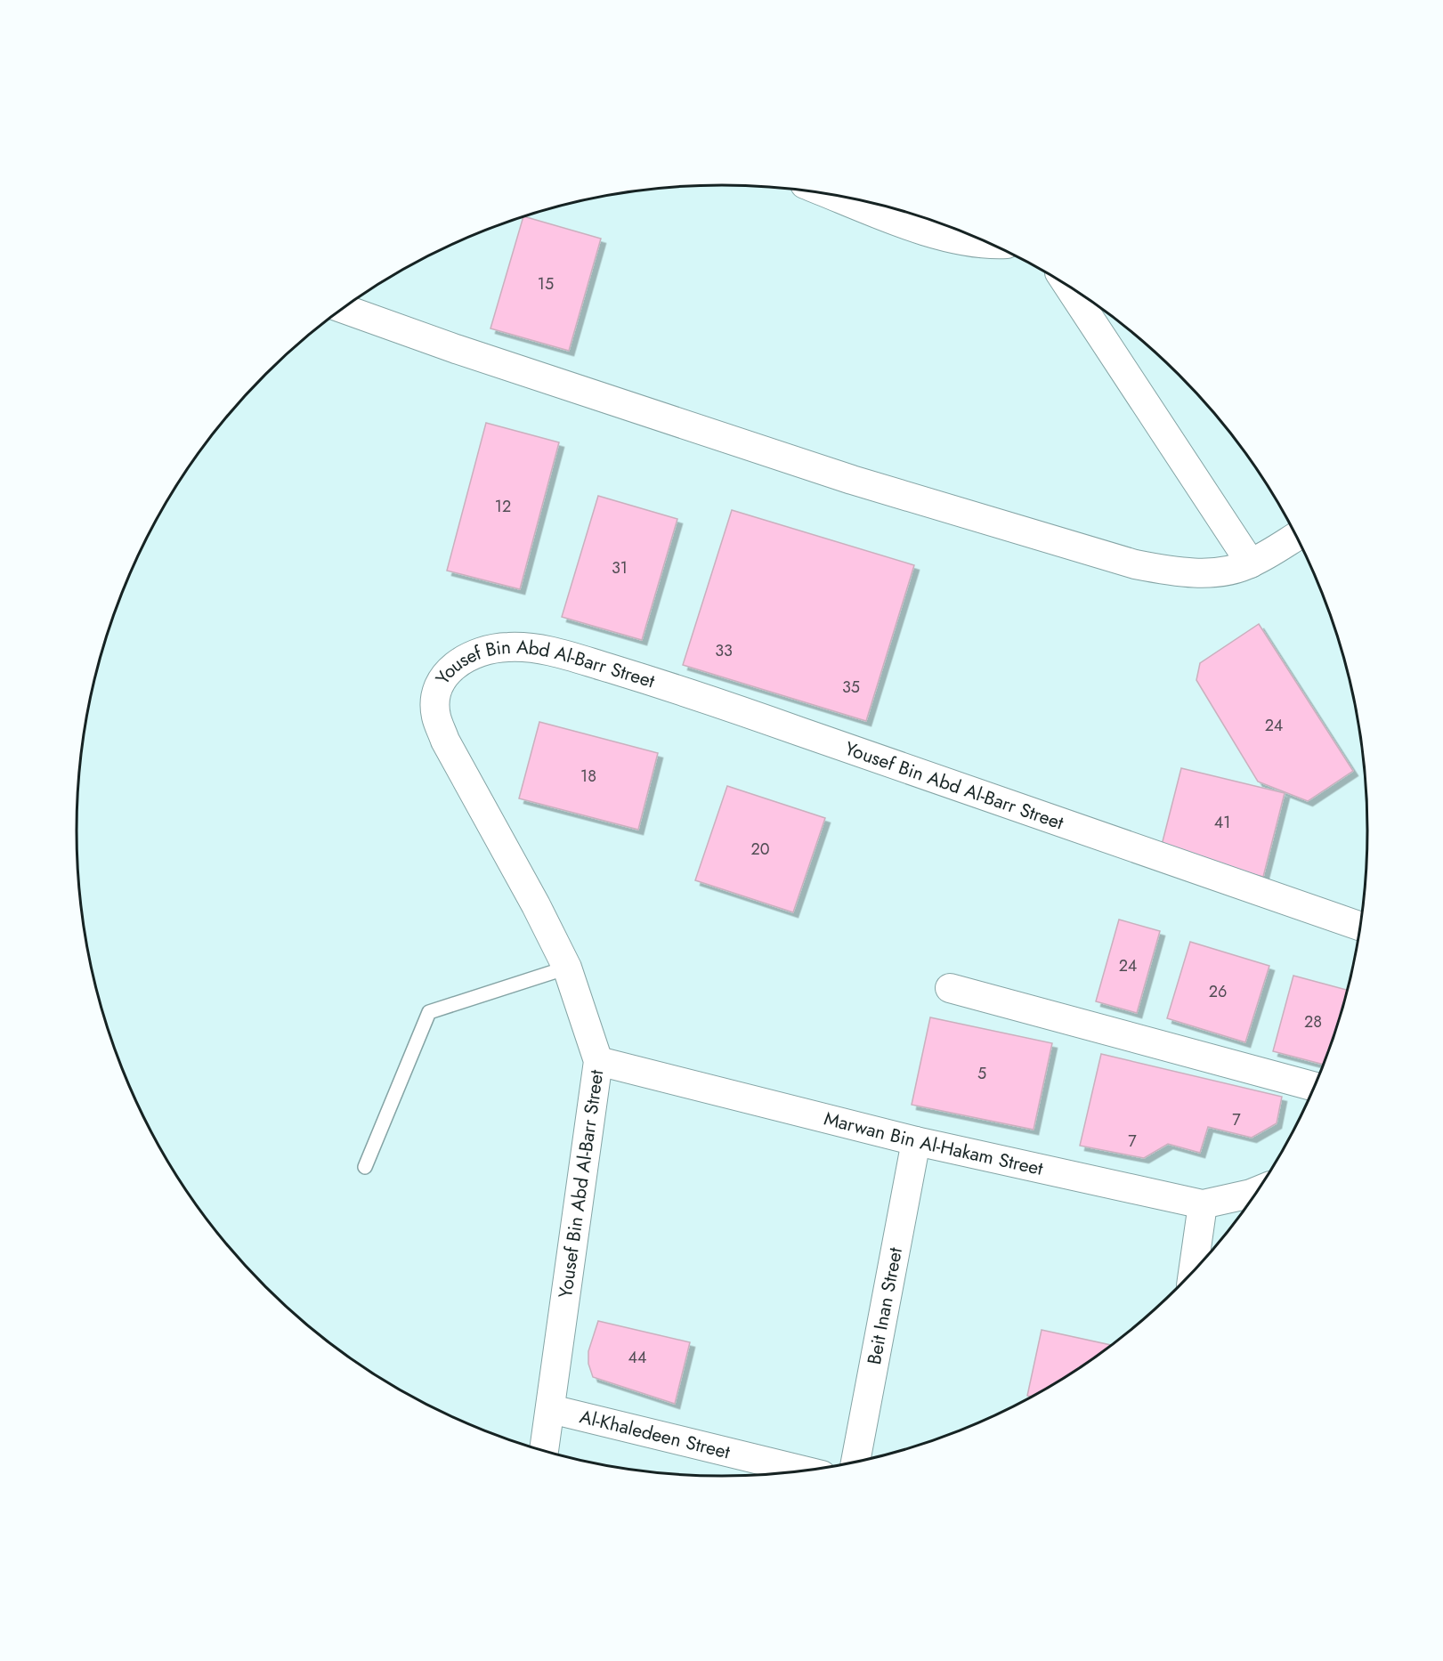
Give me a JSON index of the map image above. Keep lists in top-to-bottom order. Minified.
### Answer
{"streets":{"street":["Yousef Bin Abd Al-Barr Street","Marwan Bin Al-Hakam Street","Beit Inan Street","Al-Khaledeen Street"]},"crossings":[["Yousef Bin Abd Al-Barr Street","Marwan Bin Al-Hakam Street"],["Yousef Bin Abd Al-Barr Street","Al-Khaledeen Street"],["Marwan Bin Al-Hakam Street","Beit Inan Street"]],"house_numbers":["15","12","31","33","35","24","18","41","20","24","26","28","5","7","7","44"]}
